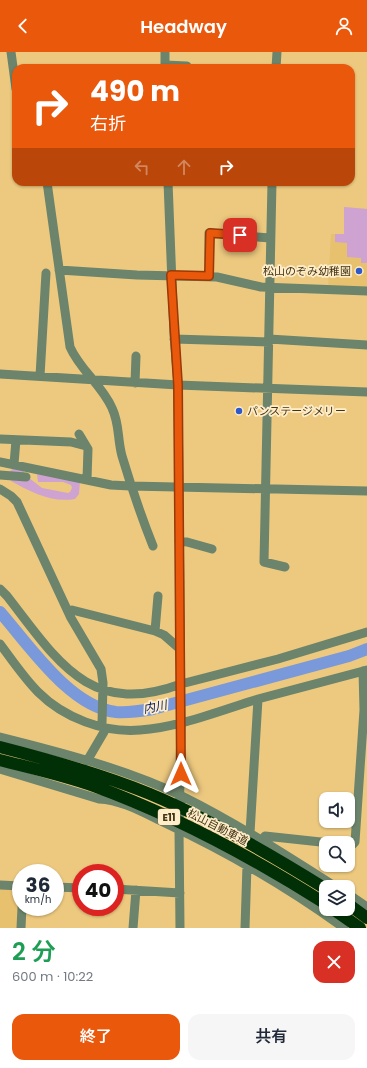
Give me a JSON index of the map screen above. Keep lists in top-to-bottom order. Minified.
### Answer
{"streets":{"highway":["E11","松山自動車道"]},"water":["内川"],"places":["松山のぞみ幼稚園","パンステージメリー"],"page":{"header":"Headway","turn":["490 m","右折"],"speed":"36 km/h","limit":"40","heading":["2 分","600 m · 10:22"],"buttons":["終了","共有"]}}
